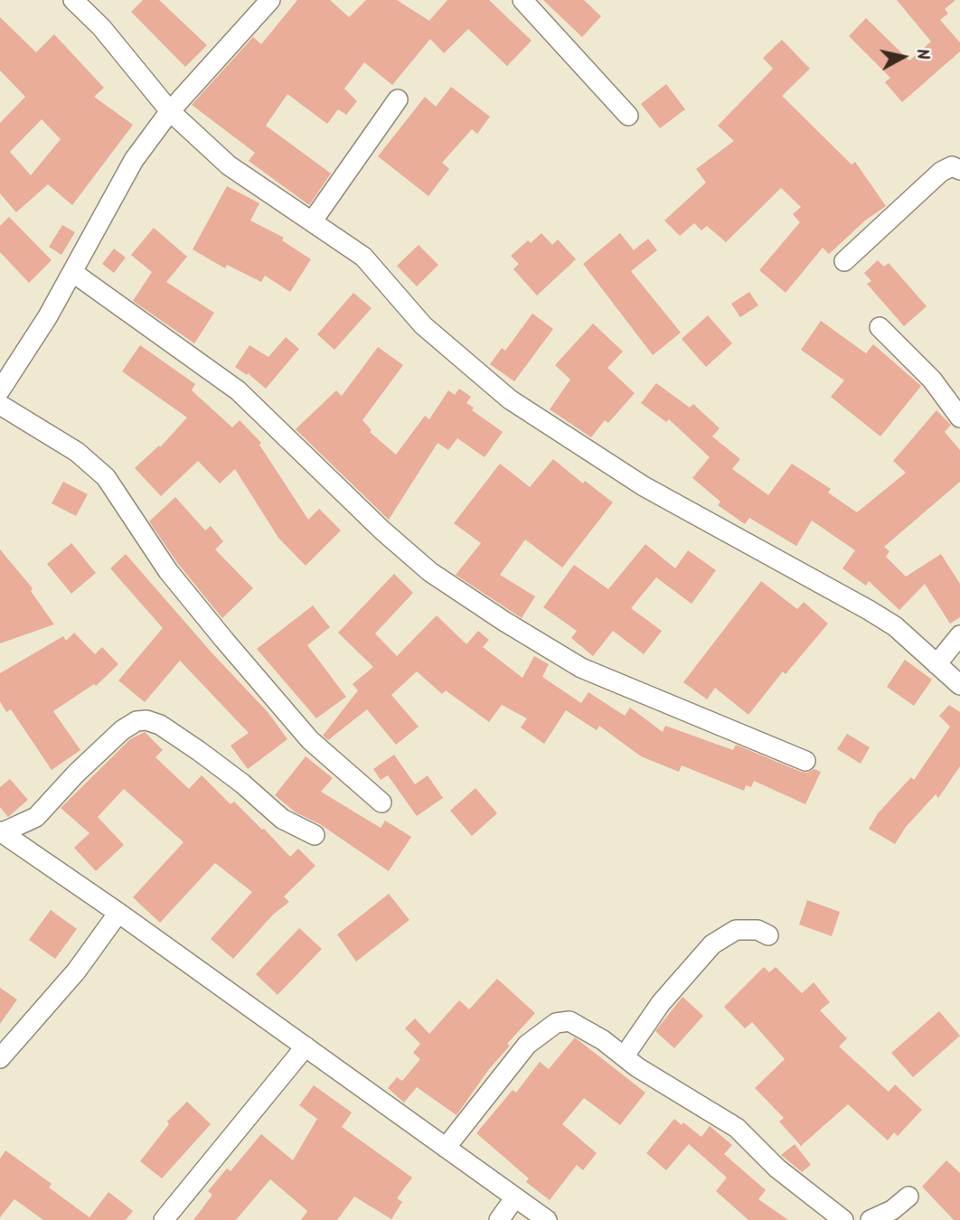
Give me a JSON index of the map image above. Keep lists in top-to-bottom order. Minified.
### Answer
{"north":"right"}
